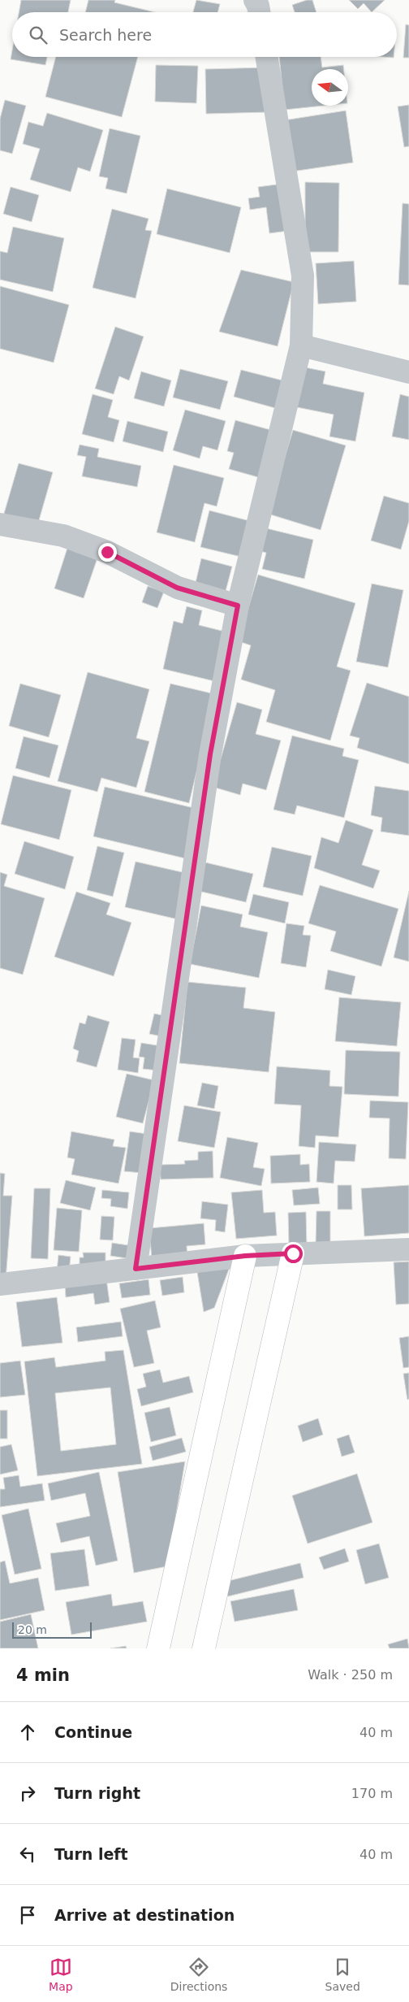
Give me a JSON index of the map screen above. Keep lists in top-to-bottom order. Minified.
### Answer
{"scale_bar":"20 m","north":"left","page":{"search":"Search here","scale":"20 m","heading":["4 min","Walk · 250 m"],"list":[["Continue","40 m"],["Turn right","170 m"],["Turn left","40 m"],"Arrive at destination"],"nav":["Map","Directions","Saved"]}}
